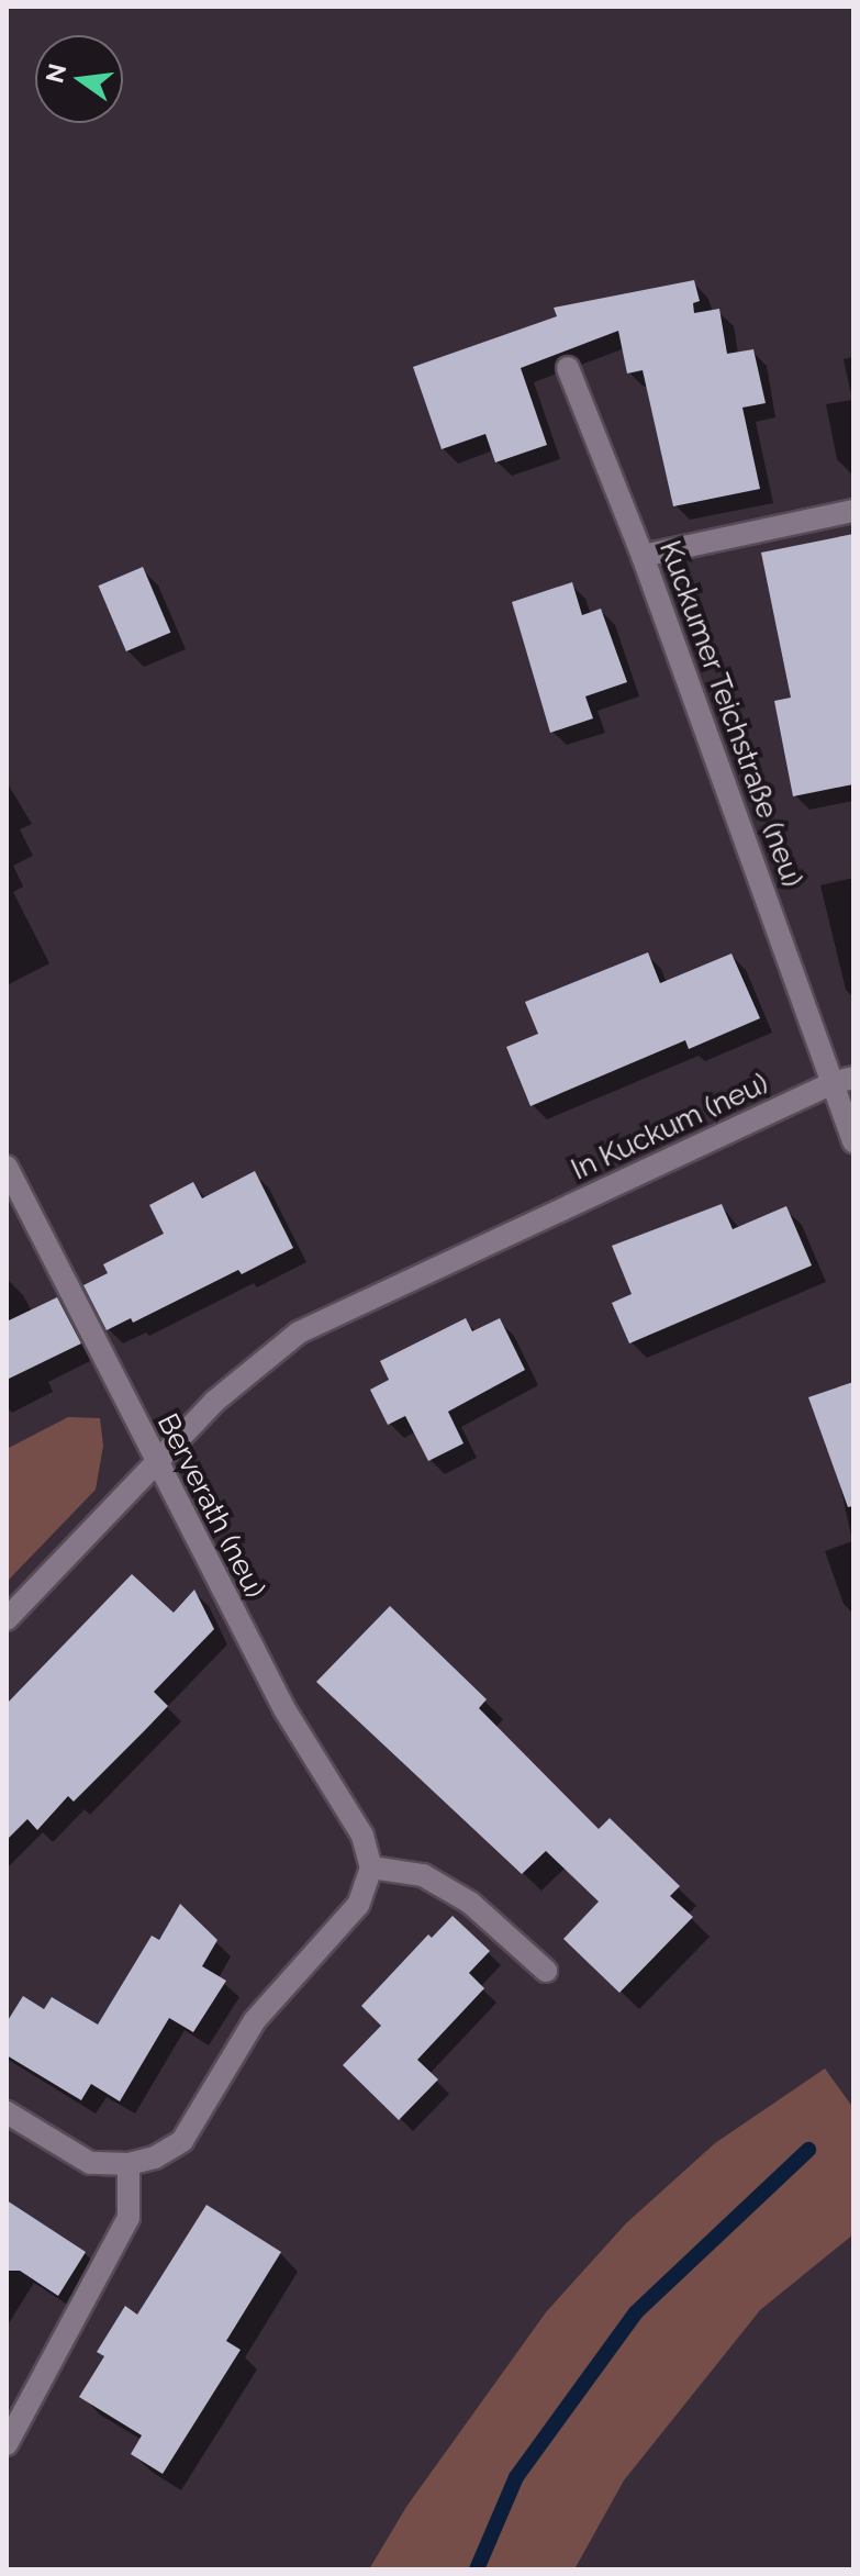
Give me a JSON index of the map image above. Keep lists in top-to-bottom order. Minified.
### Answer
{"streets":{"street":["Kuckumer Teichstraße (neu)","In Kuckum (neu)","Berverath (neu)"]},"crossings":[["Kuckumer Teichstraße (neu)","In Kuckum (neu)"],["In Kuckum (neu)","Berverath (neu)"]],"north":"left"}
